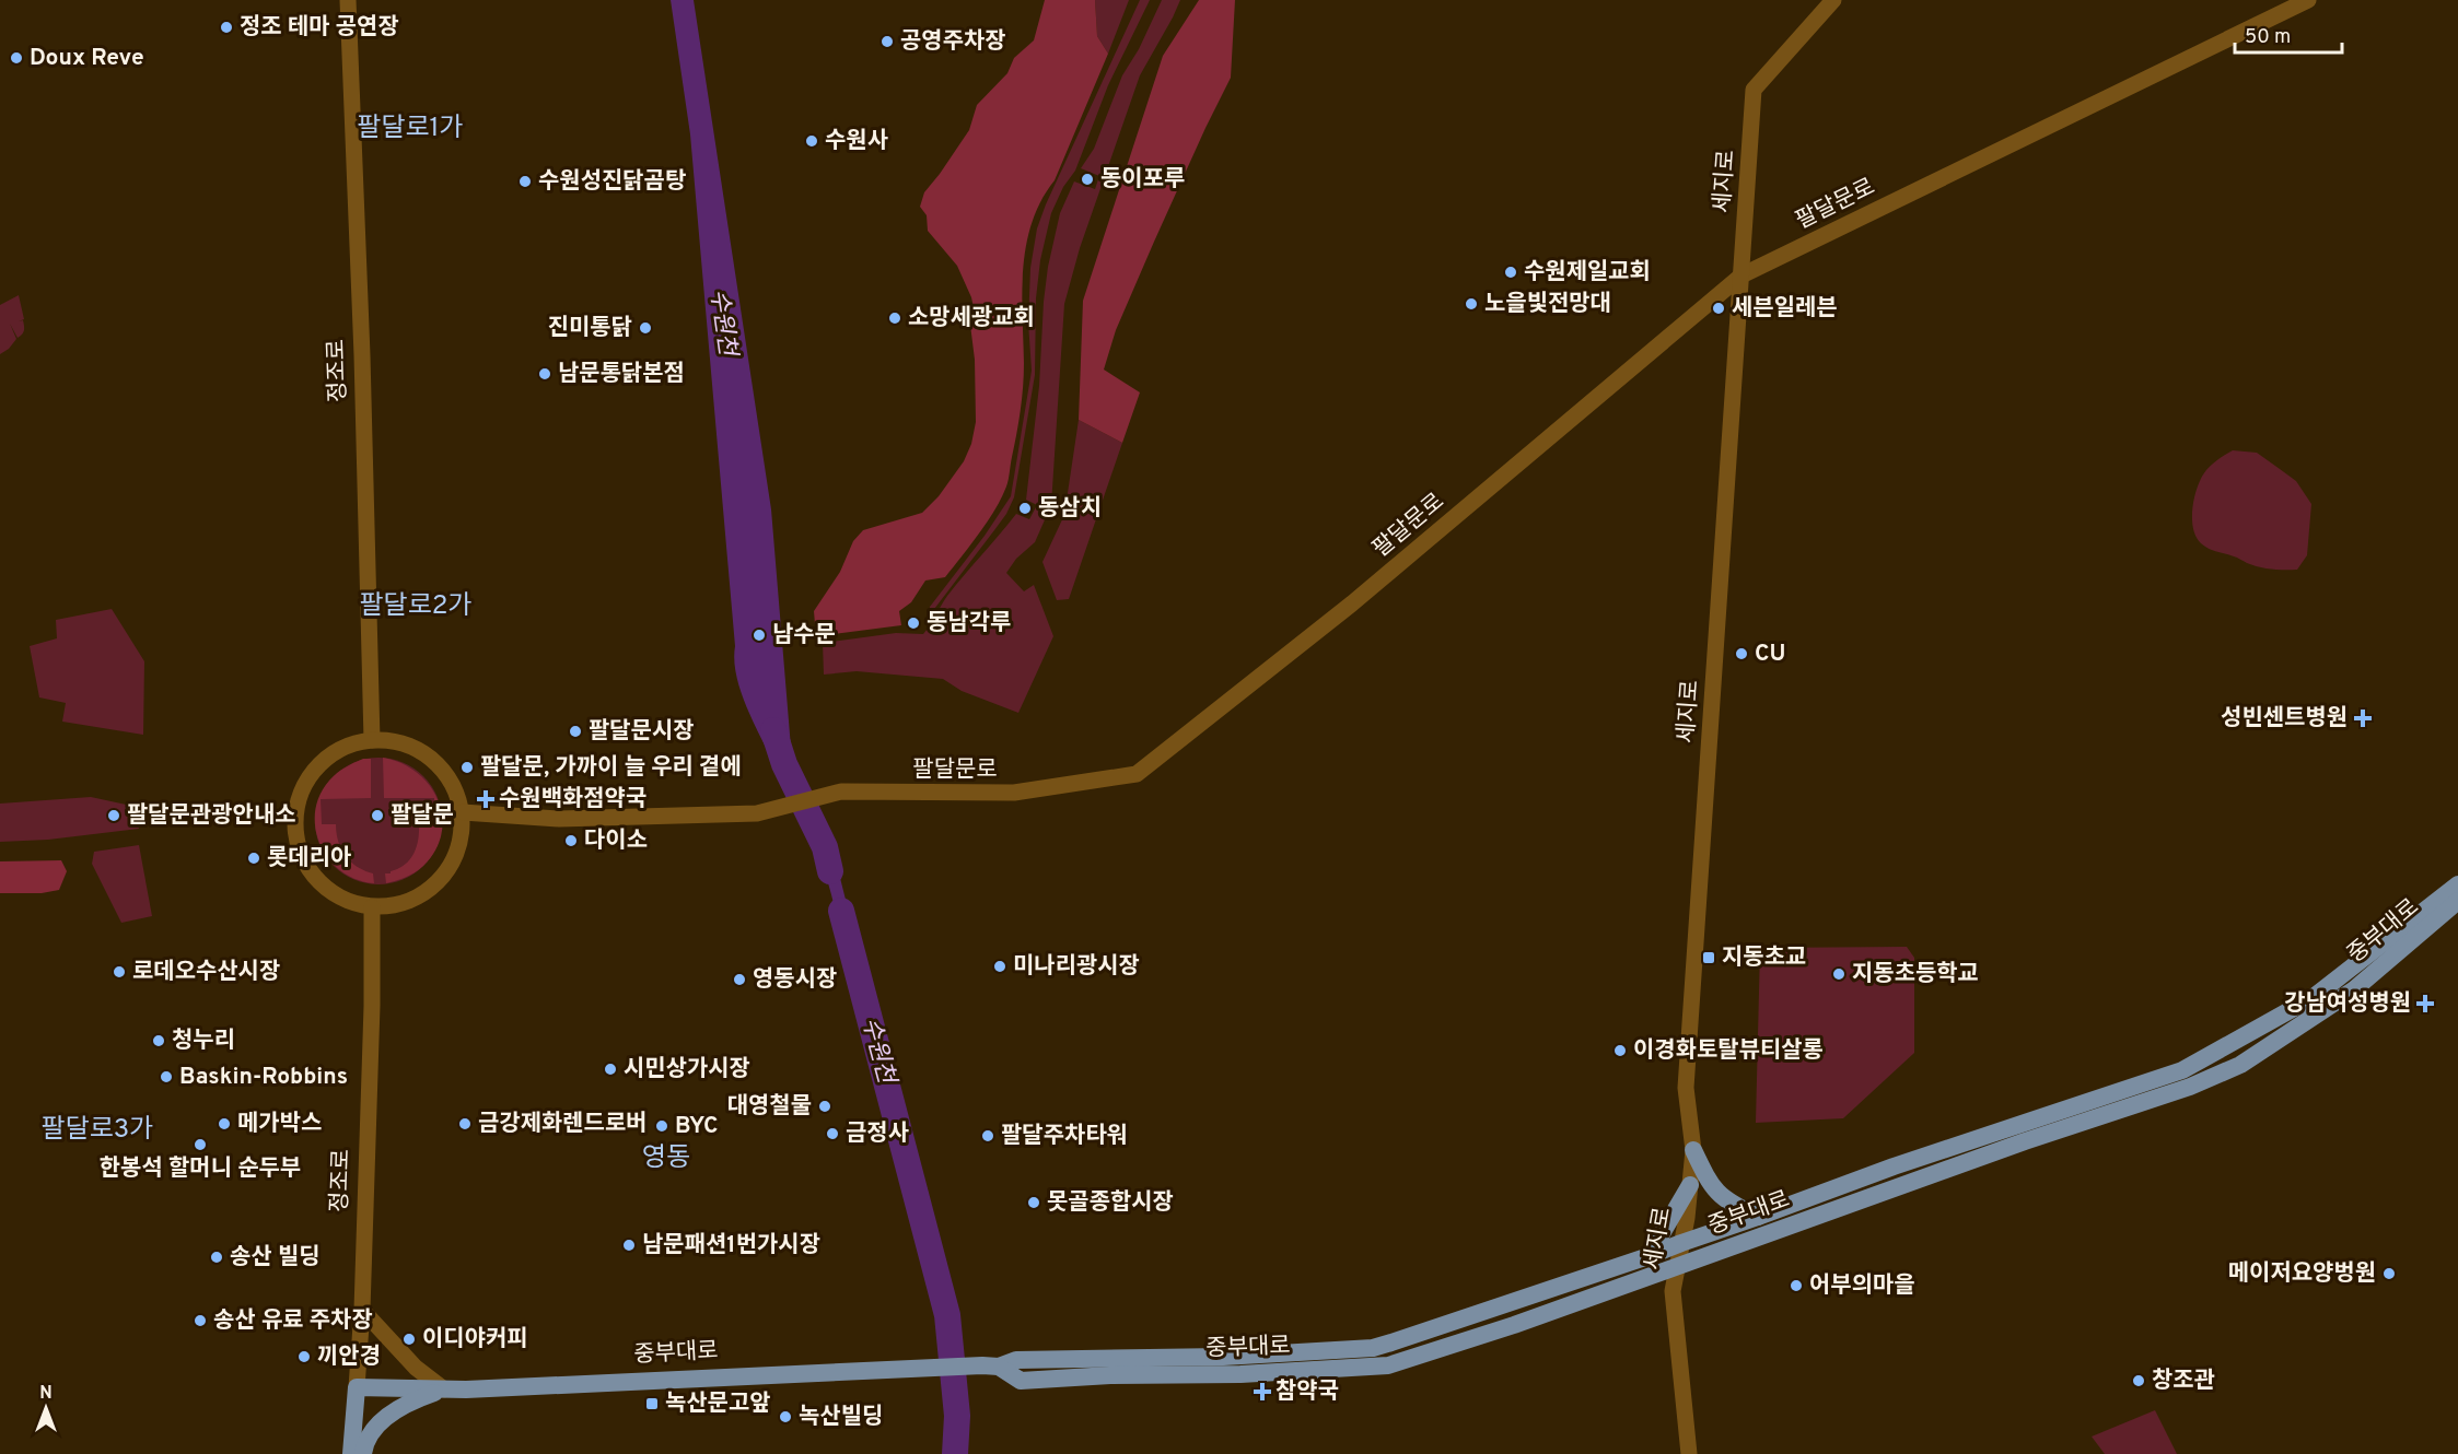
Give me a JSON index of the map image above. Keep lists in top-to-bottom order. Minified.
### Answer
{"streets":{"main road":["정조로","중부대로"],"street":["세지로","팔달문로"]},"crossings":[["세지로","팔달문로"],["세지로","중부대로"],["팔달문로","정조로"],["정조로","중부대로"]],"districts":["팔달로1가","팔달로2가","팔달로3가","영동"],"water":["수원천"],"places":{"other":["정조 테마 공연장","공영주차장","Doux Reve","수원사","동이포루","수원성진닭곰탕","수원제일교회","노을빛전망대","세븐일레븐","소망세광교회","진미통닭","남문통닭본점","동삼치","동남각루","남수문","CU","팔달문시장","팔달문, 가까이 늘 우리 곁에","팔달문관광안내소","팔달문","다이소","롯데리아","미나리광시장","로데오수산시장","지동초등학교","영동시장","청누리","이경화토탈뷰티살롱","시민상가시장","Baskin-Robbins","대영철물","메가박스","금강제화렌드로버","BYC","금정사","팔달주차타워","한봉석 할머니 순두부","못골종합시장","남문패션1번가시장","송산 빌딩","메이저요양벙원","어부의마을","송산 유료 주차장","이디야커피","끼안경","창조관","녹산빌딩"],"health":["성빈센트병원","수원백화점약국","강남여성병원","참약국"],"transit":["지동초교","녹산문고앞"]},"scale_bar":"50 m","north":"top"}
